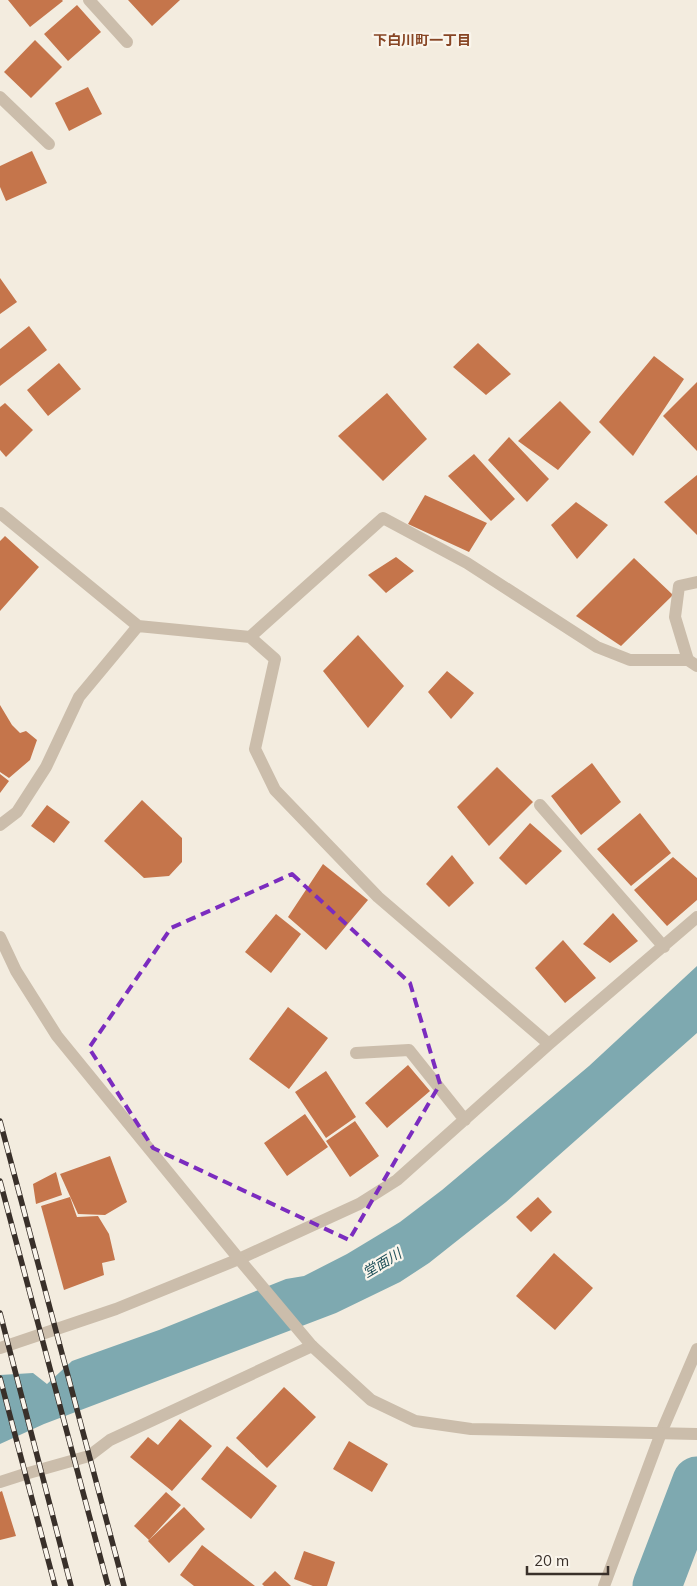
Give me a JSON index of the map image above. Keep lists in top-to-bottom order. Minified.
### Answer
{"districts":["下白川町一丁目"],"water":["堂面川"],"scale_bar":"20 m"}
